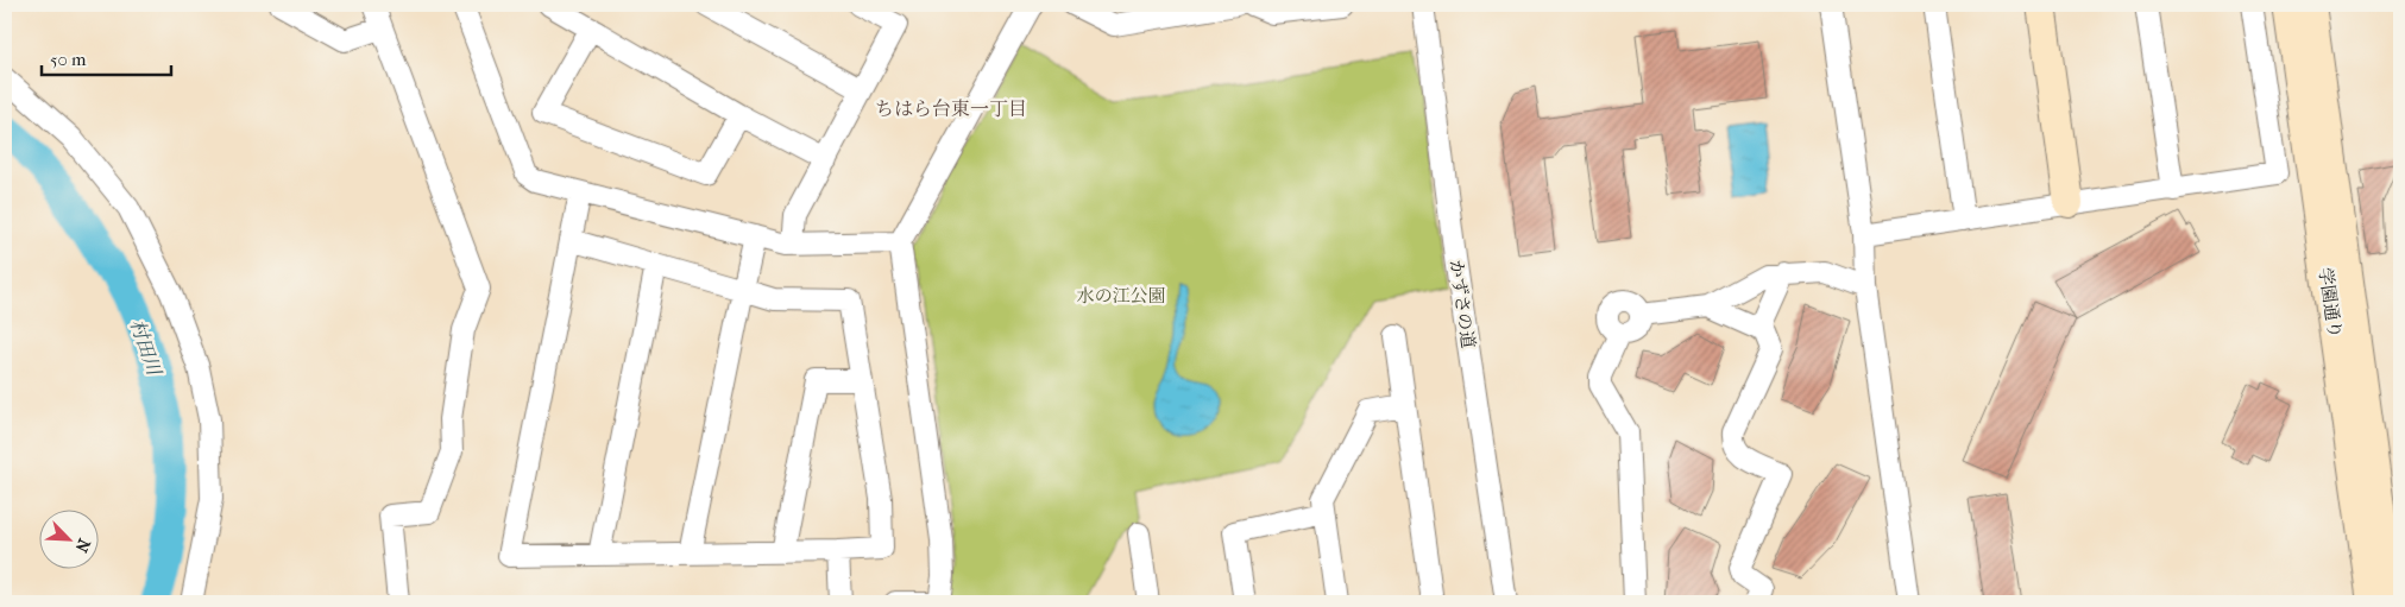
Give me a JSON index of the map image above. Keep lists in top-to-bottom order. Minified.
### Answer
{"streets":{"street":["学園通り","かずさの道"]},"districts":["ちはら台東一丁目"],"water":["村田川"],"parks":["水の江公園"],"scale_bar":"50 m","north":"bottom right"}
